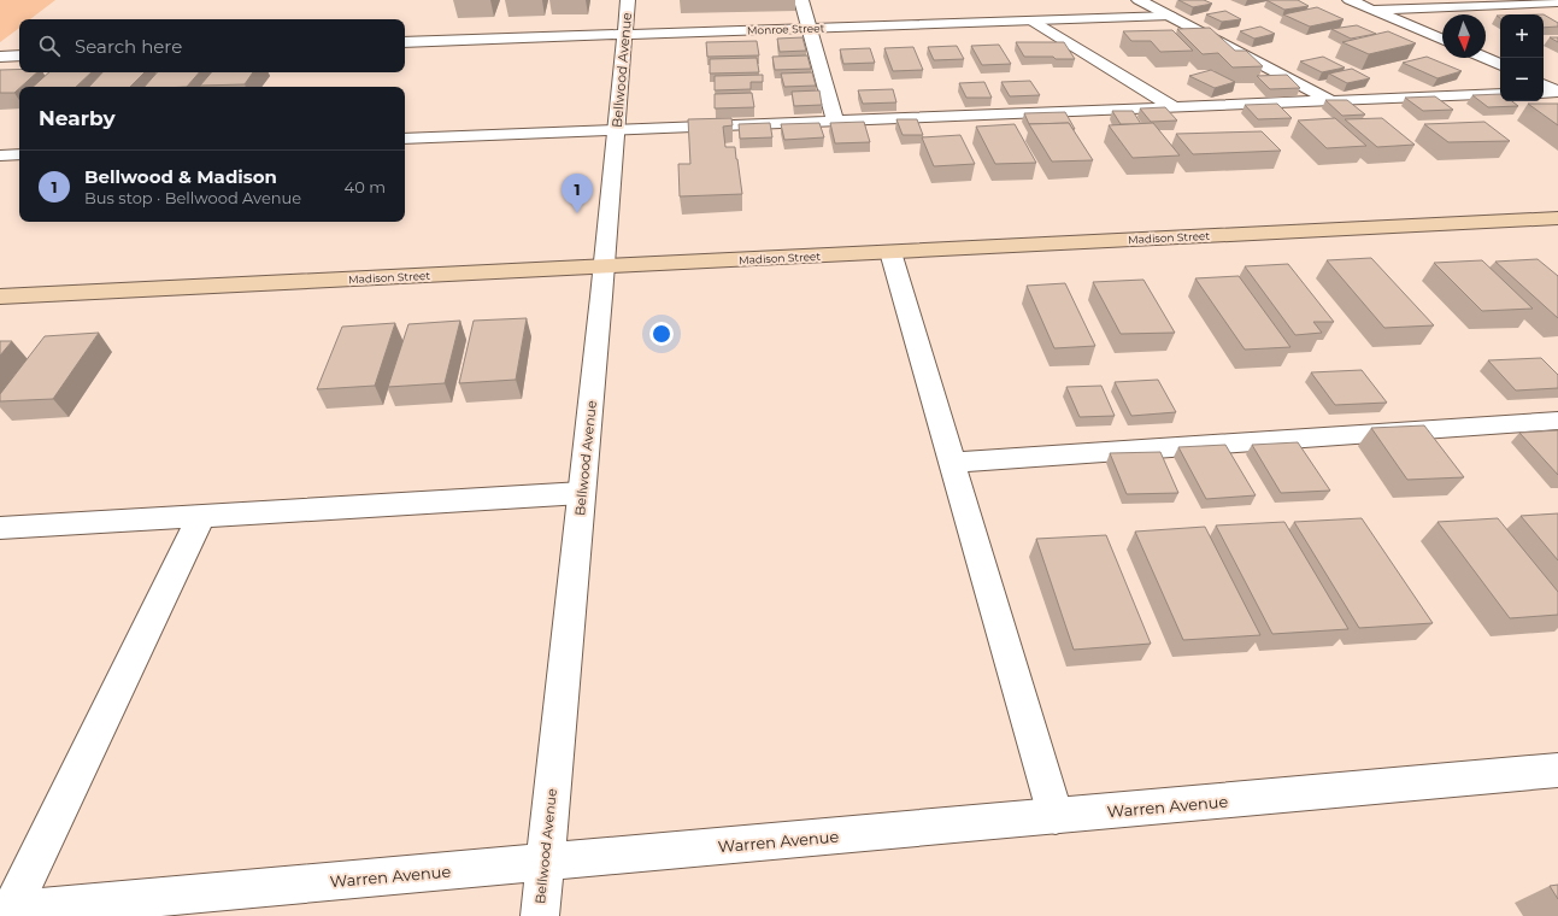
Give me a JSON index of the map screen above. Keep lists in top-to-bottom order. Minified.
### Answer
{"streets":{"street":["Monroe Street","Bellwood Avenue","Madison Street","Warren Avenue"]},"crossings":[["Monroe Street","Bellwood Avenue"],["Bellwood Avenue","Madison Street"],["Bellwood Avenue","Warren Avenue"]],"north":"bottom","page":{"map_buttons":["+","−"],"search":"Search here","heading":"Nearby","list":[{"mark":"1","name":"Bellwood & Madison","note":"Bus stop · Bellwood Avenue","value":"40 m"}],"pins":"1"}}
